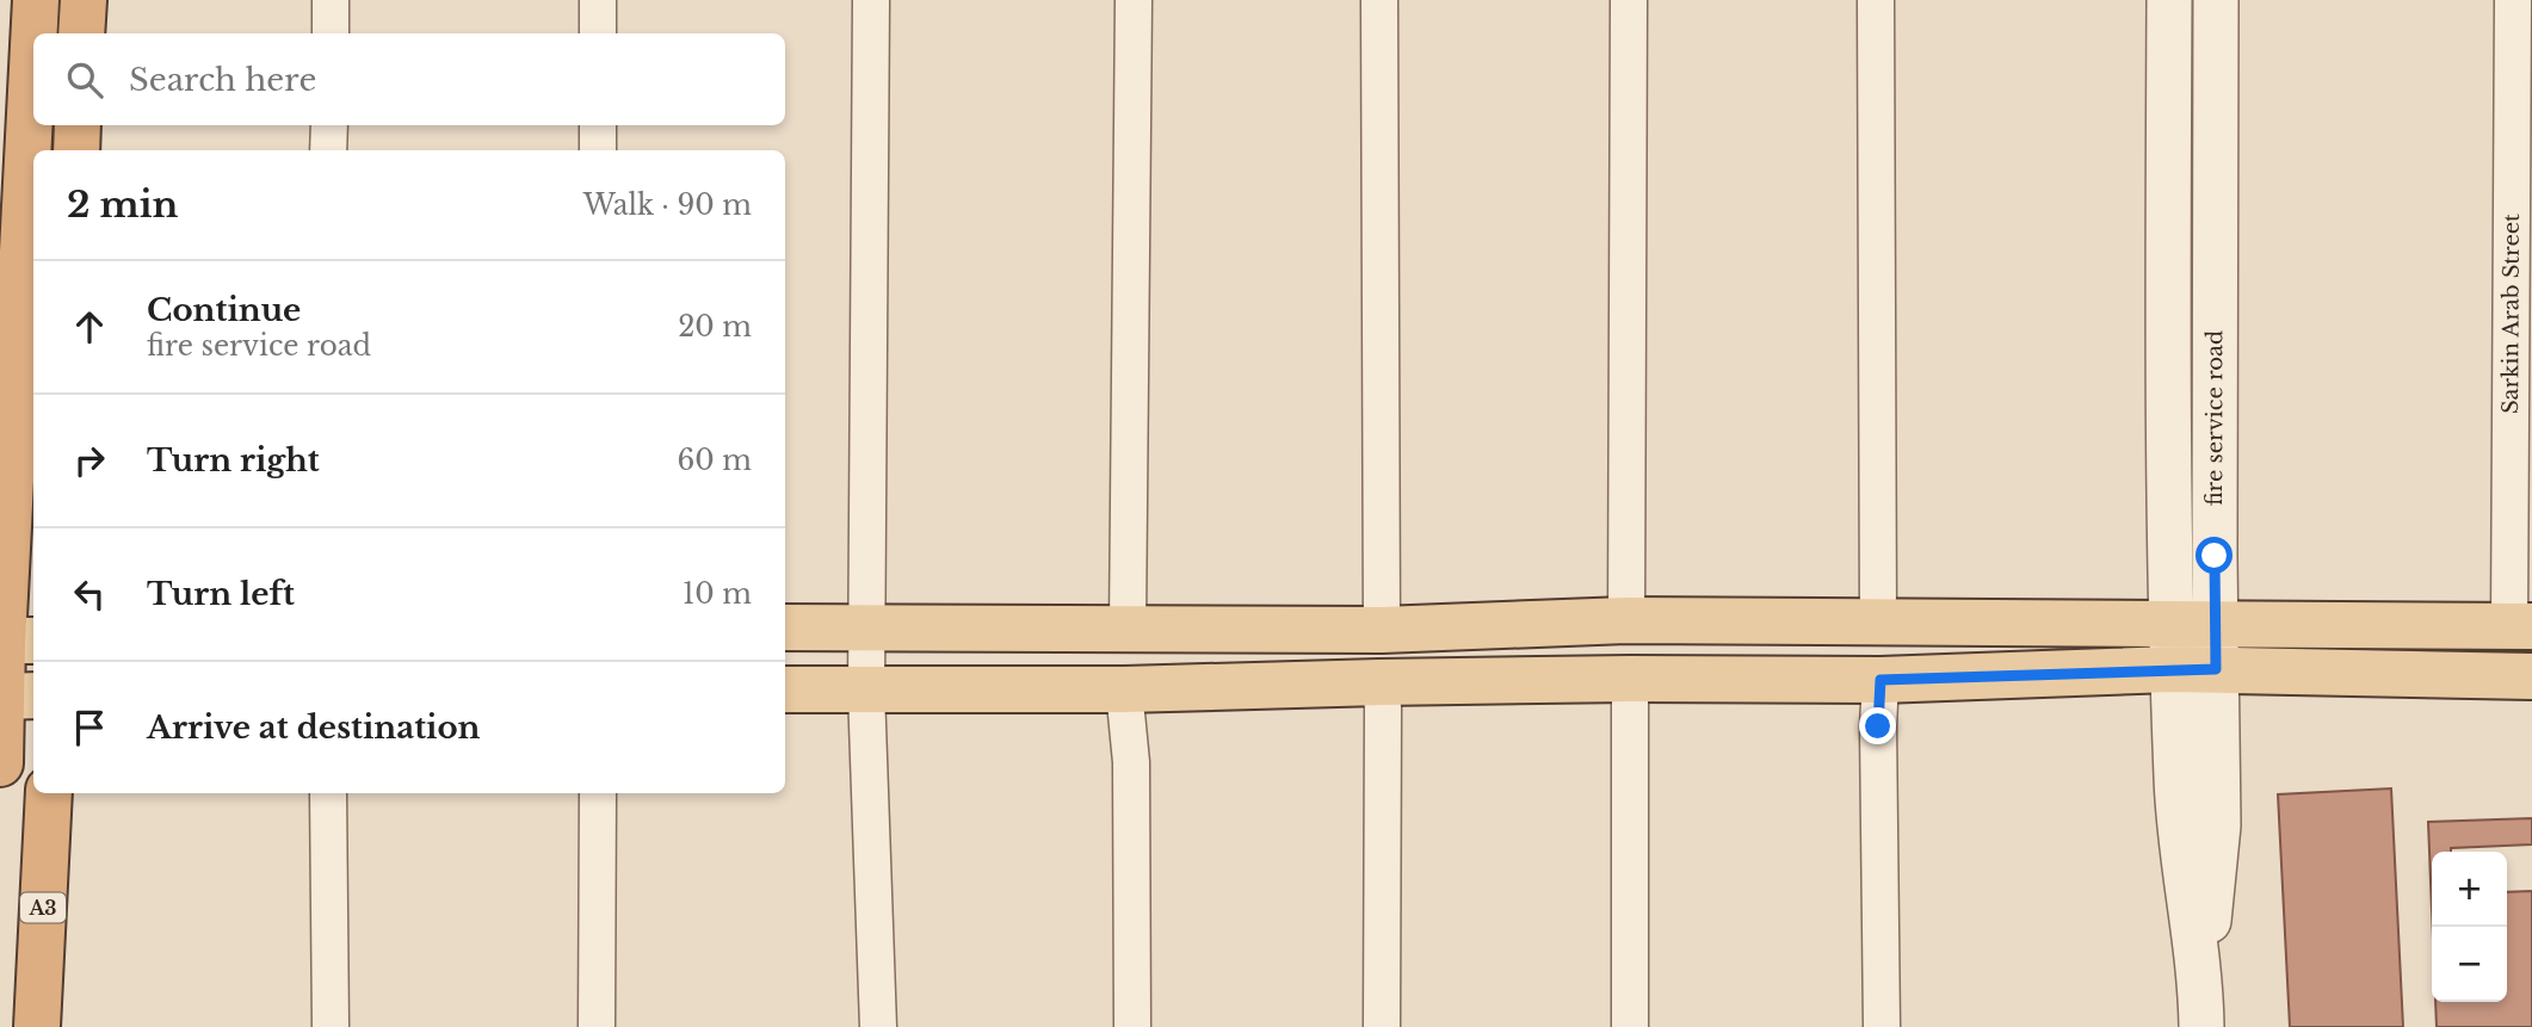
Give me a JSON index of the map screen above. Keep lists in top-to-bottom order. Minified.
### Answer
{"streets":{"highway":["A3"],"street":["Sarkin Arab Street","fire service road"]},"page":{"search":"Search here","heading":["2 min","Walk · 90 m"],"list":[["Continue","fire service road","20 m"],["Turn right","60 m"],["Turn left","10 m"],"Arrive at destination"],"map_buttons":["+","−"]}}
